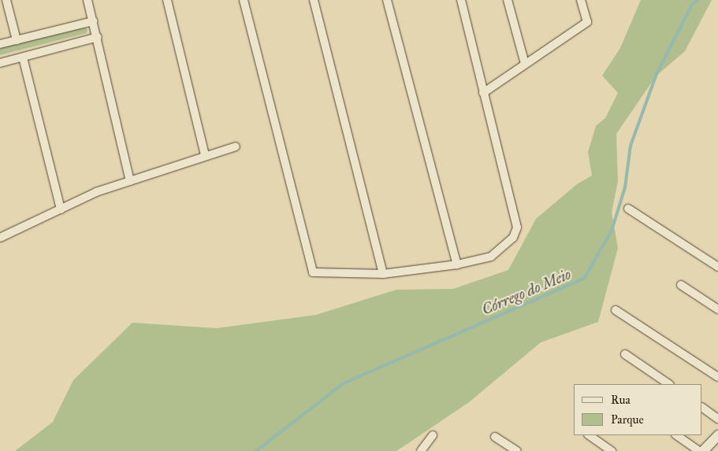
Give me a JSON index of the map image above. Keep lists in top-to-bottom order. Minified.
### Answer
{"water":["Córrego do Meio"],"legend":["Rua","Parque"]}
